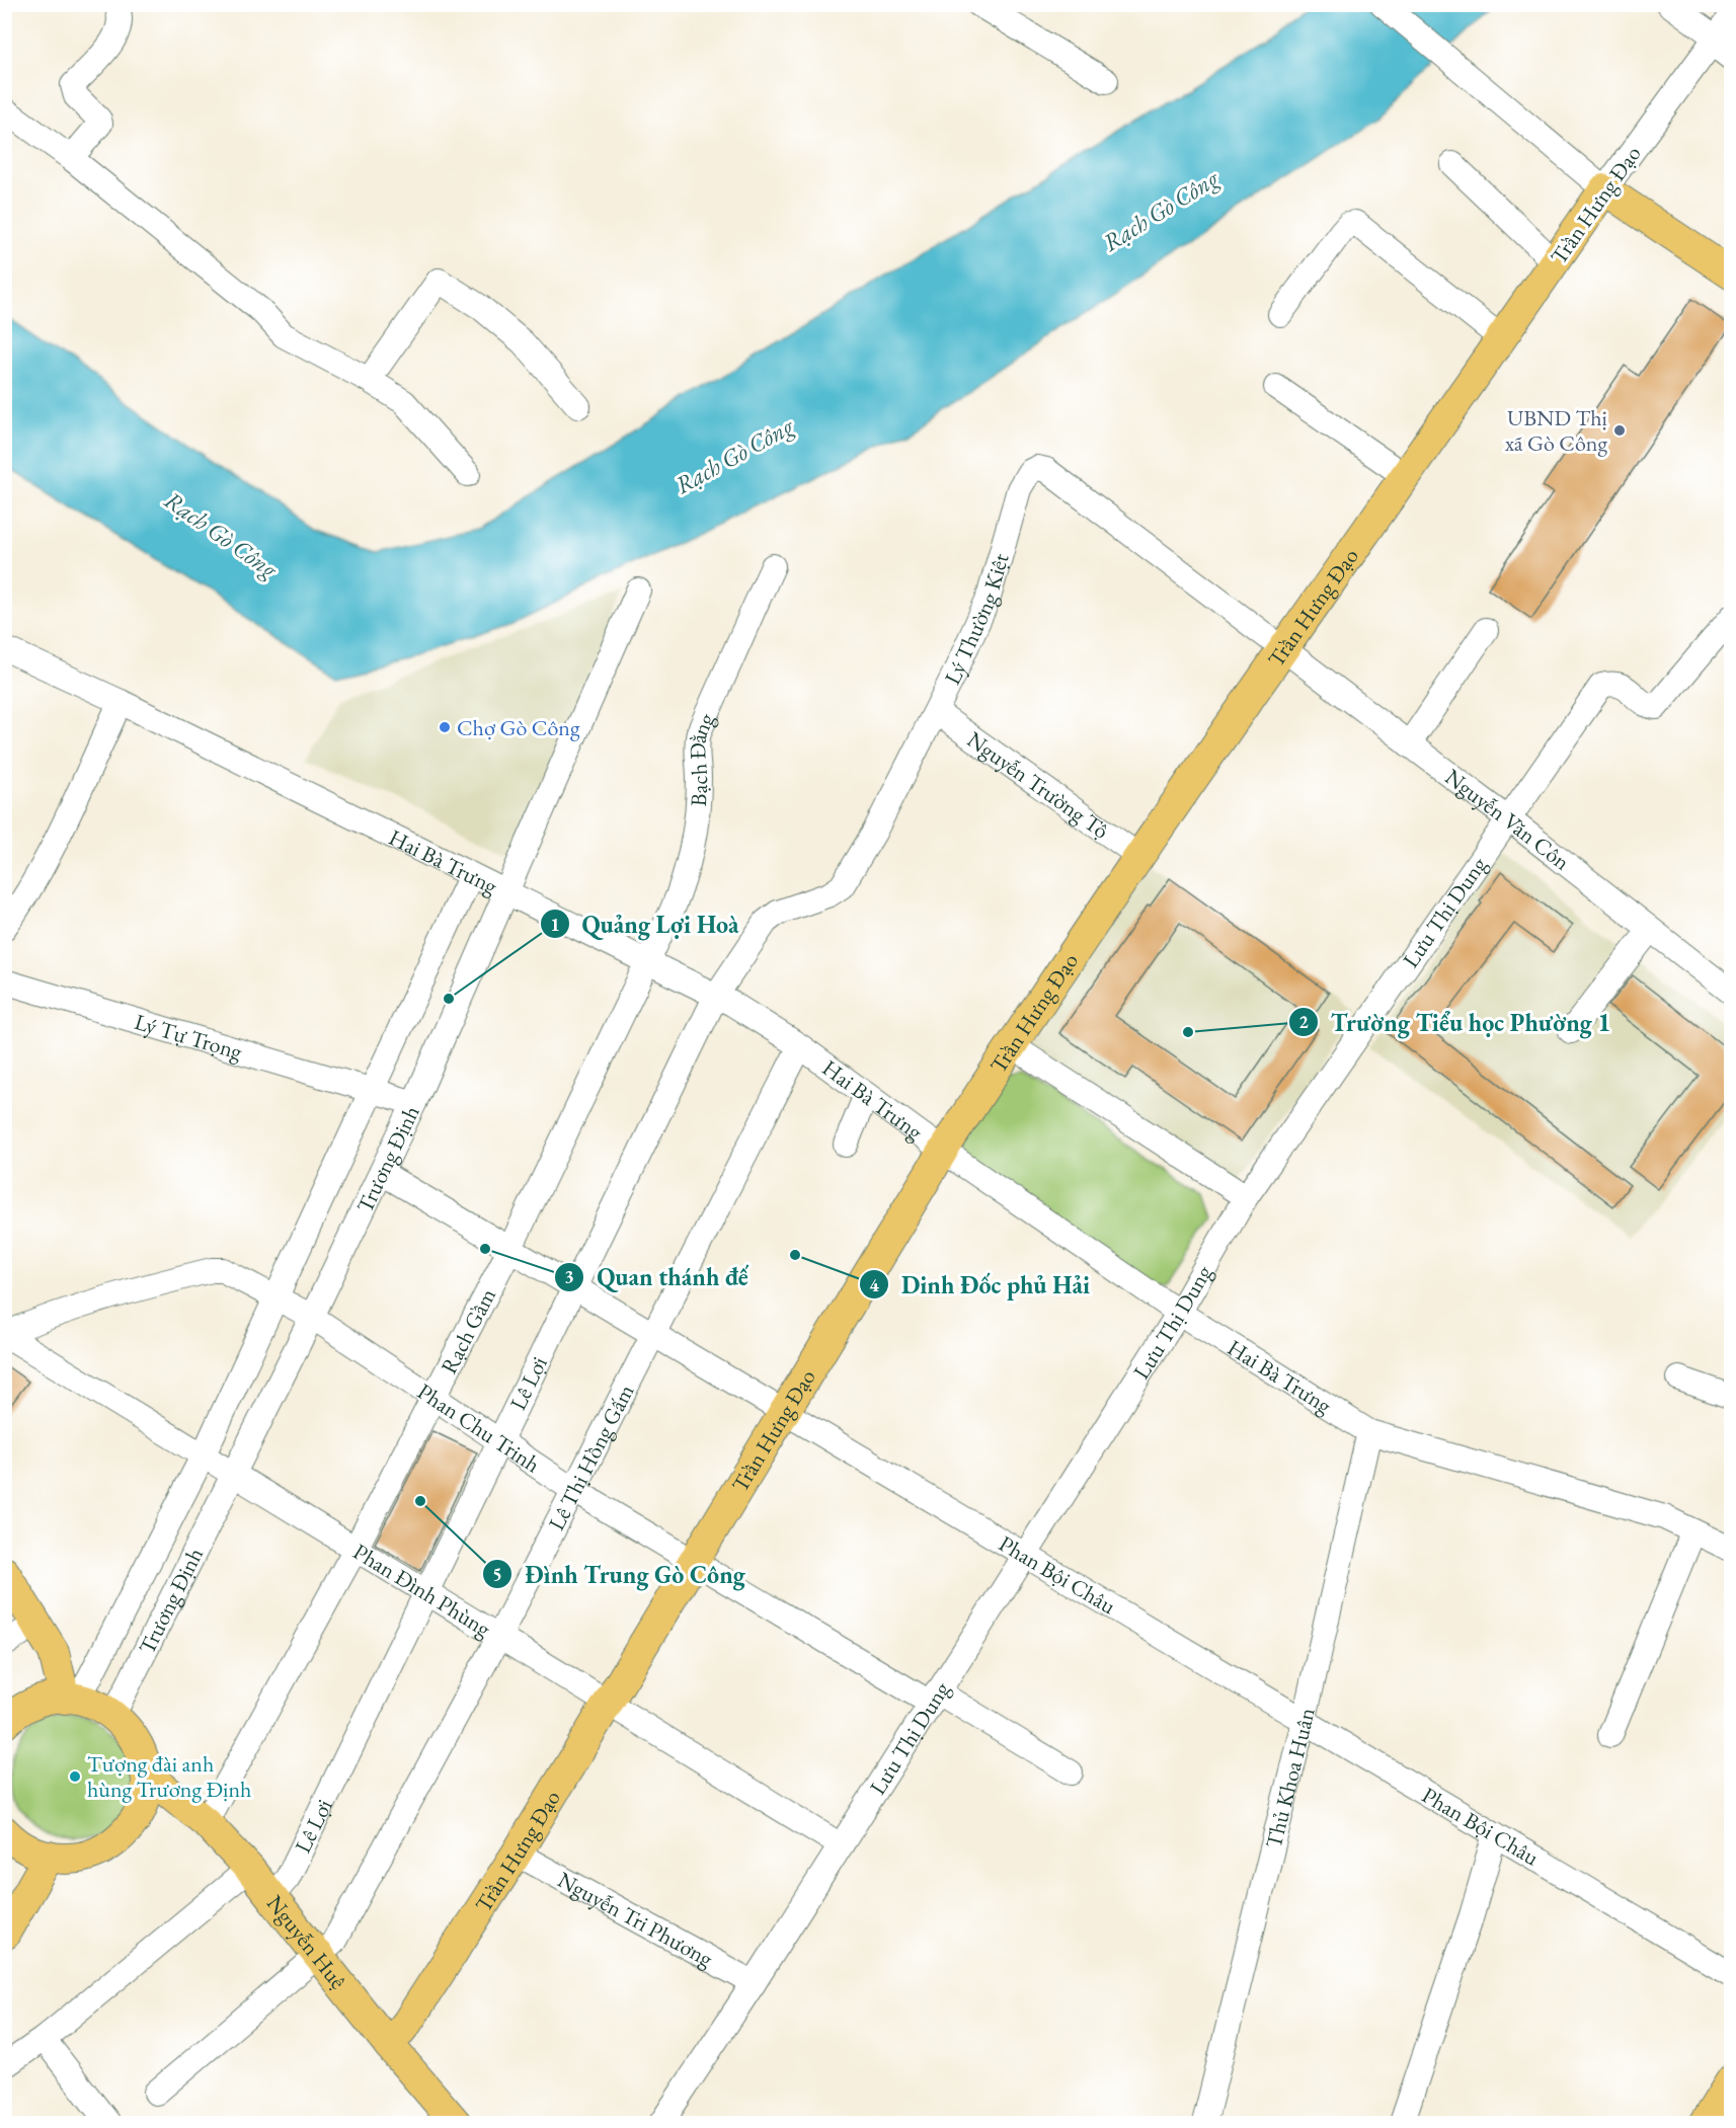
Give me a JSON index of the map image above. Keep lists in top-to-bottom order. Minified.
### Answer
{"streets":{"main road":["Trần Hưng Đạo","Nguyễn Huệ"],"street":["Lý Thường Kiệt","Bạch Đằng","Nguyễn Trường Tộ","Nguyễn Văn Côn","Hai Bà Trưng","Lưu Thị Dung","Lý Tự Trọng","Trương Định","Rạch Gầm","Lê Lợi","Phan Chu Trinh","Lê Thị Hồng Gấm","Phan Bội Châu","Phan Đình Phùng","Thủ Khoa Huân","Nguyễn Tri Phương"]},"crossings":[["Trần Hưng Đạo","Lý Thường Kiệt"],["Trần Hưng Đạo","Nguyễn Trường Tộ"],["Trần Hưng Đạo","Nguyễn Văn Côn"],["Trần Hưng Đạo","Hai Bà Trưng"],["Trần Hưng Đạo","Phan Chu Trinh"],["Trần Hưng Đạo","Phan Bội Châu"],["Trần Hưng Đạo","Phan Đình Phùng"],["Trần Hưng Đạo","Nguyễn Tri Phương"],["Trần Hưng Đạo","Nguyễn Huệ"],["Lý Thường Kiệt","Nguyễn Trường Tộ"],["Lý Thường Kiệt","Nguyễn Văn Côn"],["Lý Thường Kiệt","Hai Bà Trưng"],["Lý Thường Kiệt","Lê Lợi"],["Bạch Đằng","Hai Bà Trưng"],["Bạch Đằng","Rạch Gầm"],["Nguyễn Văn Côn","Lưu Thị Dung"],["Hai Bà Trưng","Lưu Thị Dung"],["Hai Bà Trưng","Trương Định"],["Hai Bà Trưng","Rạch Gầm"],["Hai Bà Trưng","Lê Lợi"],["Hai Bà Trưng","Lê Thị Hồng Gấm"],["Hai Bà Trưng","Thủ Khoa Huân"],["Lưu Thị Dung","Phan Chu Trinh"],["Lưu Thị Dung","Phan Bội Châu"],["Lưu Thị Dung","Phan Đình Phùng"],["Lưu Thị Dung","Nguyễn Tri Phương"],["Lý Tự Trọng","Trương Định"],["Trương Định","Phan Chu Trinh"],["Trương Định","Phan Bội Châu"],["Trương Định","Phan Đình Phùng"],["Rạch Gầm","Phan Chu Trinh"],["Rạch Gầm","Phan Bội Châu"],["Rạch Gầm","Phan Đình Phùng"],["Rạch Gầm","Nguyễn Huệ"],["Lê Lợi","Phan Chu Trinh"],["Lê Lợi","Phan Bội Châu"],["Lê Lợi","Phan Đình Phùng"],["Lê Lợi","Nguyễn Huệ"],["Phan Chu Trinh","Lê Thị Hồng Gấm"],["Phan Chu Trinh","Phan Đình Phùng"],["Lê Thị Hồng Gấm","Phan Bội Châu"],["Lê Thị Hồng Gấm","Phan Đình Phùng"],["Lê Thị Hồng Gấm","Nguyễn Huệ"],["Phan Bội Châu","Thủ Khoa Huân"]],"water":["Rạch Gò Công"],"places":["UBND Thị xã Gò Công","Chợ Gò Công","Quảng Lợi Hoà","Trường Tiểu học Phường 1","Quan thánh đế","Dinh Đốc phủ Hải","Đình Trung Gò Công","Tượng đài anh hùng Trương Định"]}
